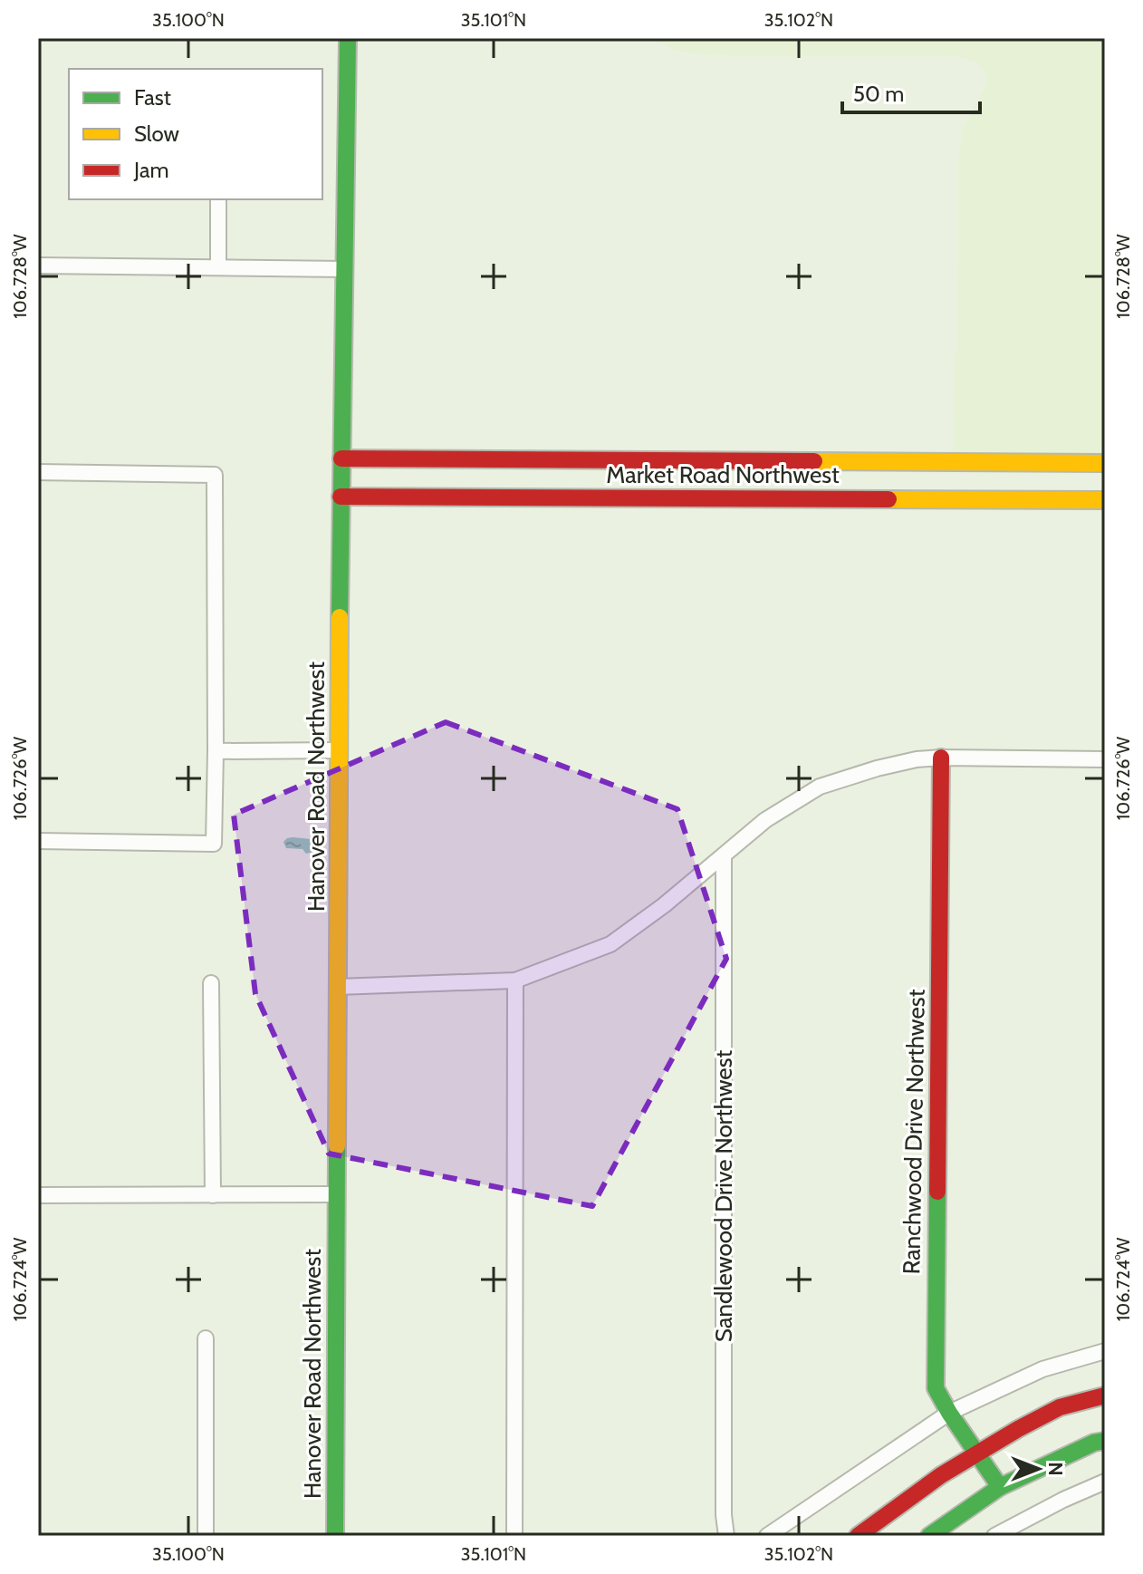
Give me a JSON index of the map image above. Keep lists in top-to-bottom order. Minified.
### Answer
{"streets":{"street":["Market Road Northwest","Hanover Road Northwest","Ranchwood Drive Northwest","Sandlewood Drive Northwest"]},"crossings":[["Market Road Northwest","Hanover Road Northwest"]],"legend":["Fast","Slow","Jam"],"scale_bar":"50 m","north":"right","coordinates":["35.100°N","35.101°N","35.102°N","106.728°W","106.726°W","106.724°W"]}
